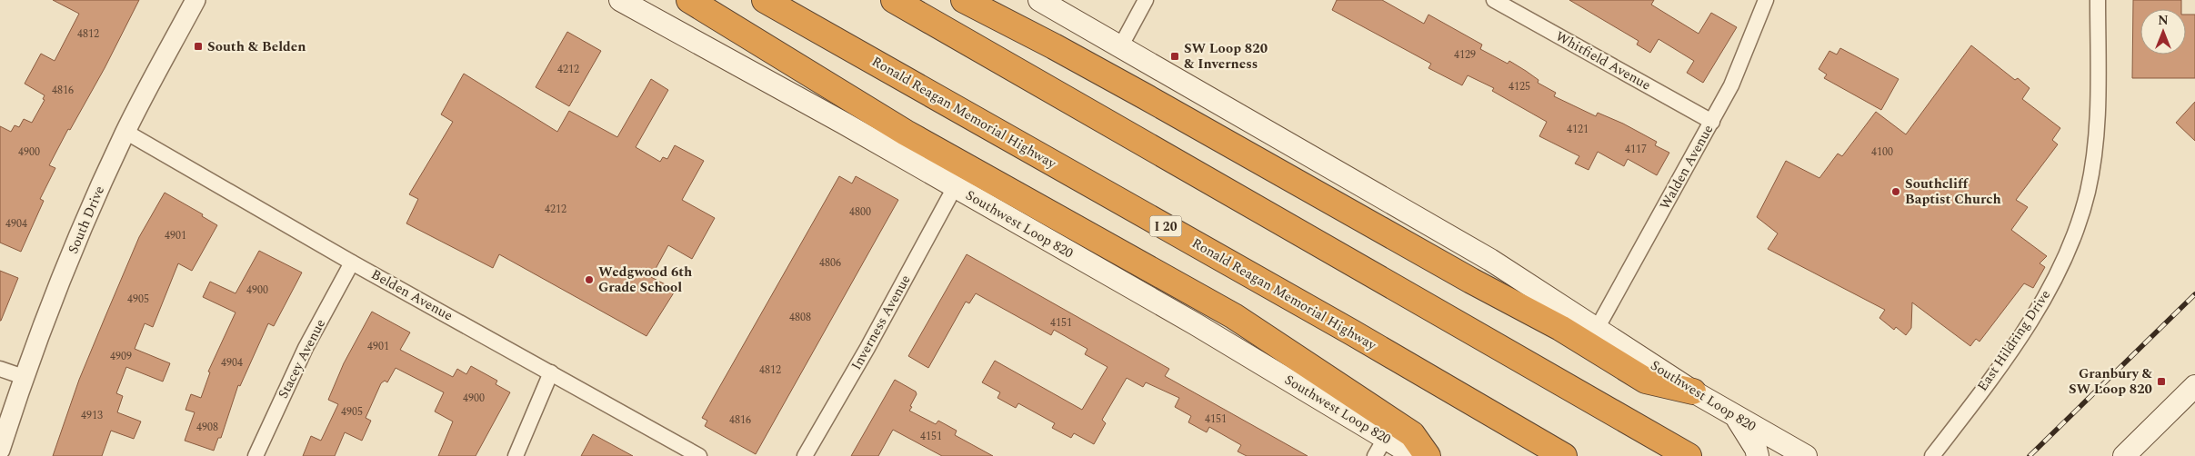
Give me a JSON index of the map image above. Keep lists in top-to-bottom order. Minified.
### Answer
{"streets":{"highway":["Ronald Reagan Memorial Highway","I 20"],"main road":["Southwest Loop 820"],"street":["Whitfield Avenue","Walden Avenue","South Drive","Belden Avenue","Inverness Avenue","East Hildring Drive","Stacey Avenue"]},"crossings":[["Whitfield Avenue","Walden Avenue"],["Walden Avenue","Southwest Loop 820"],["South Drive","Belden Avenue"],["Southwest Loop 820","Inverness Avenue"],["Belden Avenue","Stacey Avenue"]],"places":{"transit":["South & Belden","SW Loop 820 & Inverness","Granbury & SW Loop 820"],"other":["Southcliff Baptist Church","Wedgwood 6th Grade School"]},"house_numbers":["4812","4129","4212","4125","4816","4121","4117","4900","4100","4212","4800","4904","4901","4806","4900","4905","4808","4151","4901","4909","4904","4812","4900","4905","4913","4151","4816","4908","4151"],"north":"top"}
